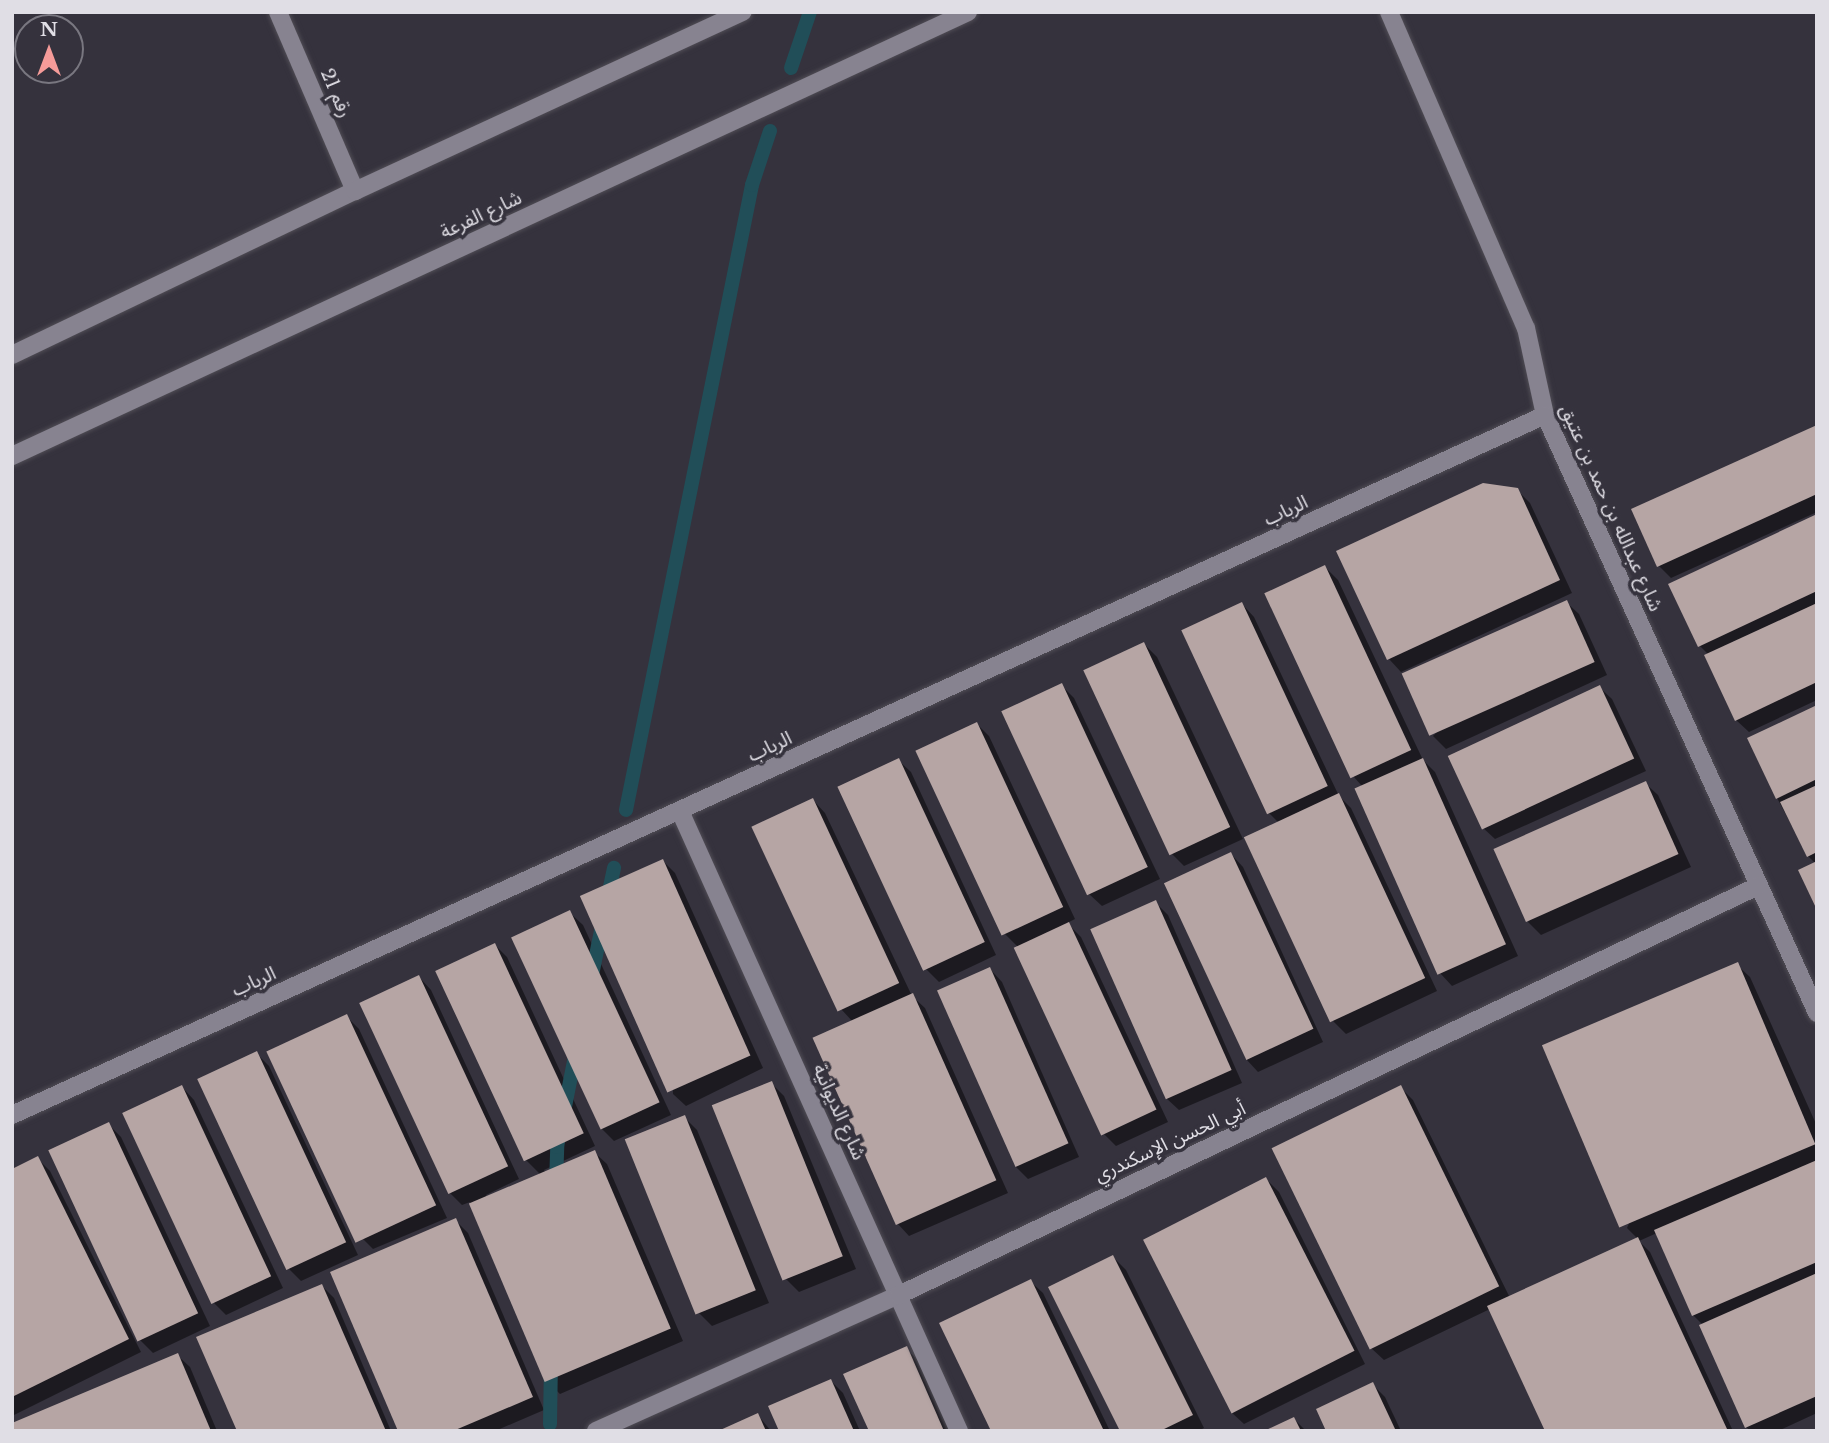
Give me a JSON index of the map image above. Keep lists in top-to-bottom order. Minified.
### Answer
{"streets":{"street":["رقم 21","شارع الفرعة","شارع عبدالله بن حمد بن عتيق","الرباب","شارع الديوانية","أبي الحسن الإسكندري"]},"crossings":[["شارع عبدالله بن حمد بن عتيق","الرباب"],["شارع عبدالله بن حمد بن عتيق","أبي الحسن الإسكندري"],["الرباب","شارع الديوانية"],["شارع الديوانية","أبي الحسن الإسكندري"]],"north":"top"}
